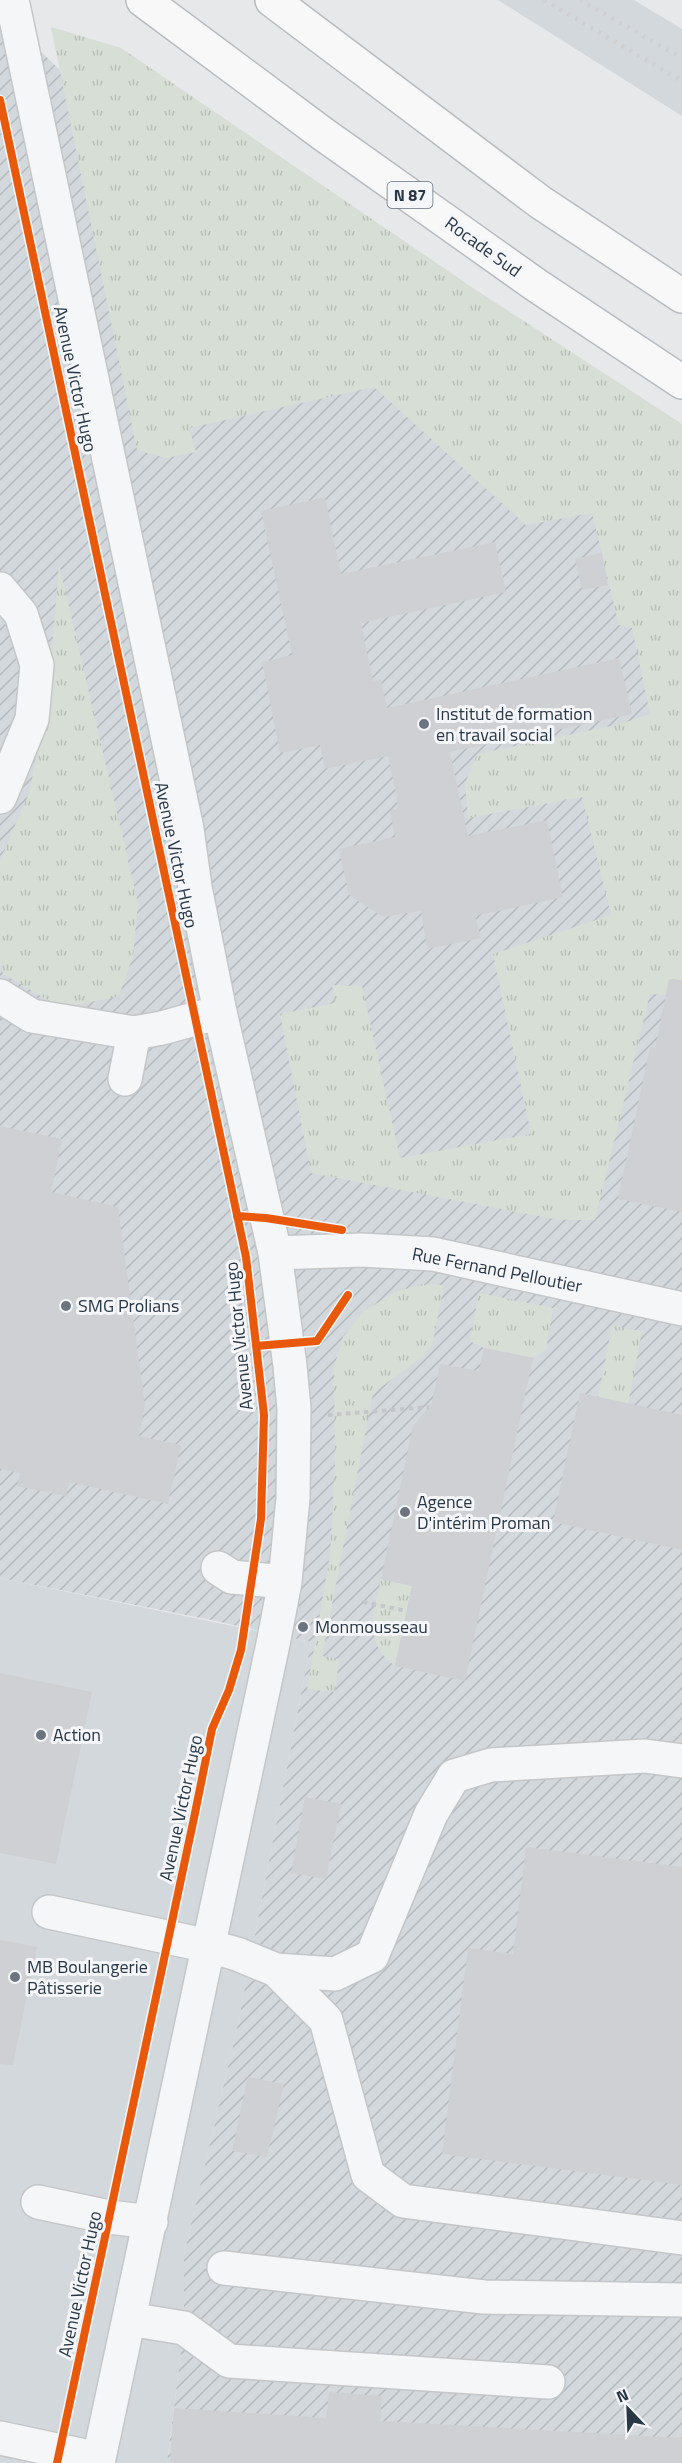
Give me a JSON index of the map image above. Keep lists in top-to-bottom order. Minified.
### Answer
{"streets":{"highway":["N 87","Rocade Sud"],"street":["Avenue Victor Hugo","Rue Fernand Pelloutier"]},"crossings":[["Avenue Victor Hugo","Rue Fernand Pelloutier"]],"places":["Institut de formation en travail social","SMG Prolians","Agence D'intérim Proman","Monmousseau","Action","MB Boulangerie Pâtisserie"],"north":"top left"}
